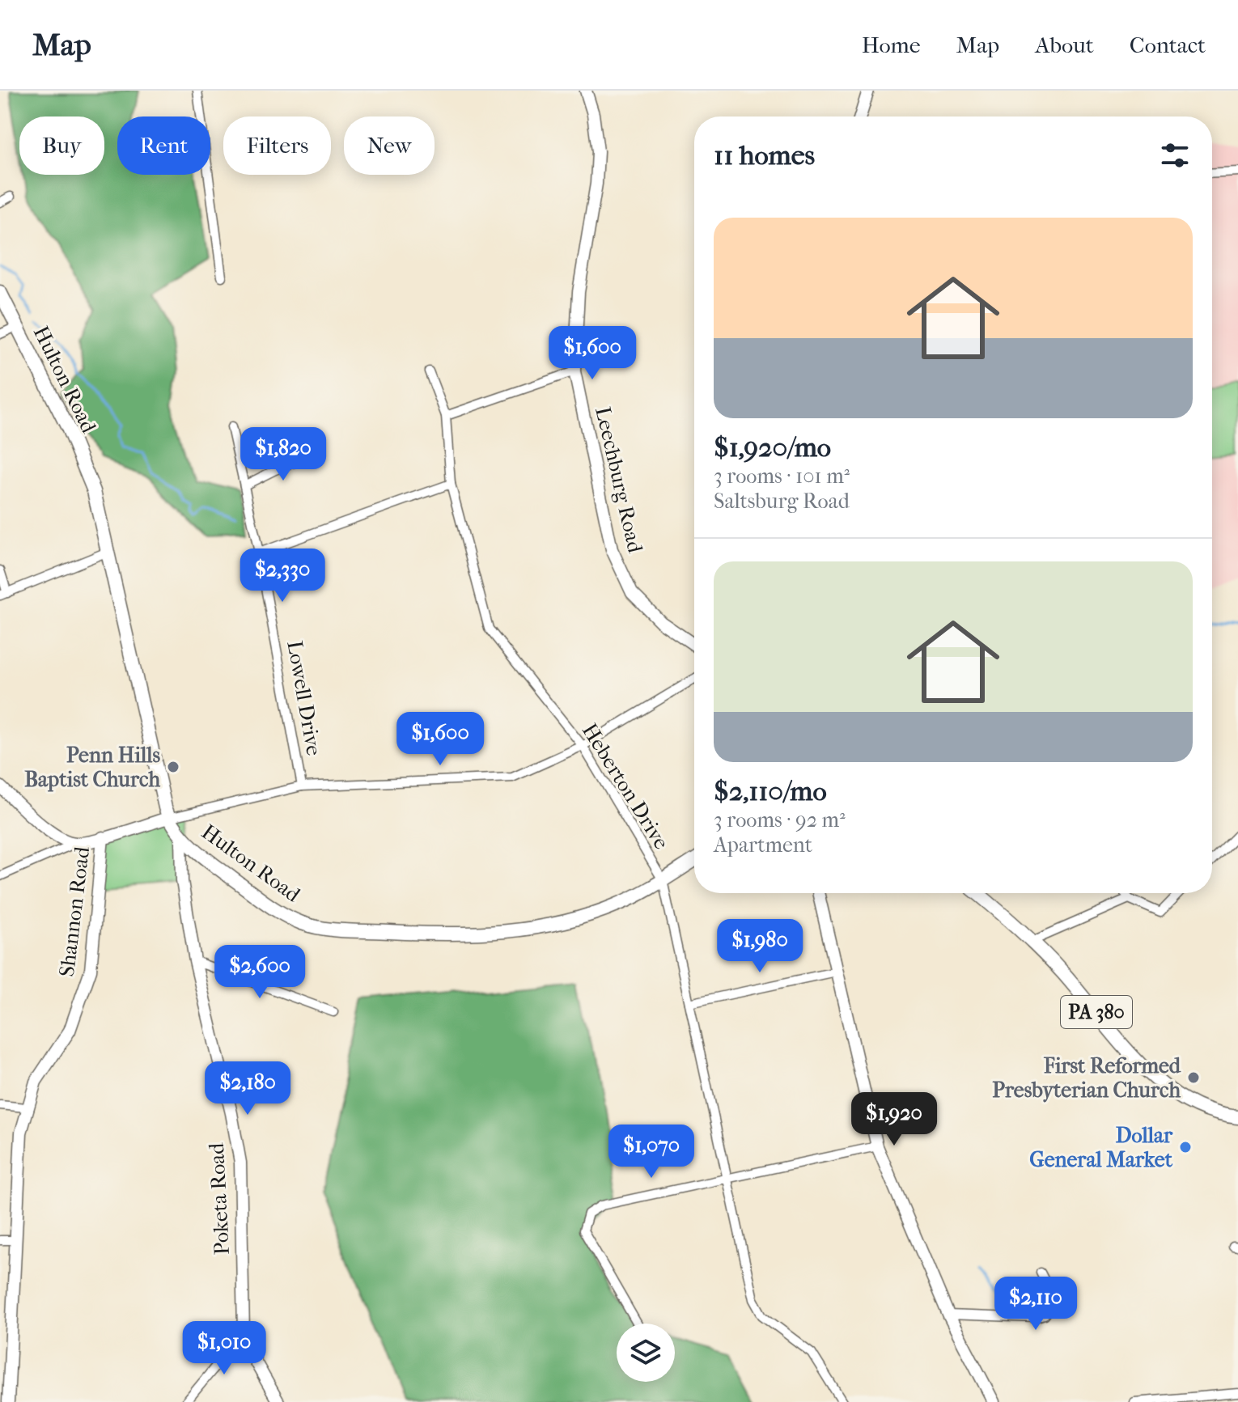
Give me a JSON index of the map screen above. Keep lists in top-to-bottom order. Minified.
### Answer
{"streets":{"main road":["Hulton Road","PA 380"],"street":["Leechburg Road","Lowell Drive","Heberton Drive","Shannon Road","Poketa Road"]},"crossings":[["Hulton Road","Heberton Drive"],["Hulton Road","Poketa Road"]],"places":["Penn Hills Baptist Church","First Reformed Presbyterian Church","Dollar General Market"],"page":{"header":"Map","nav":["Home","Map","About","Contact"],"chip":["Buy","Rent","Filters","New"],"heading":"11 homes","list":[{"name":"$1,920/mo","note":"3 rooms · 101 m² · Saltsburg Road"},{"name":"$2,110/mo","note":"3 rooms · 92 m² · Apartment"}],"price":["$1,600","$1,820","$2,330","$1,600","$1,980","$2,600","$2,180","$1,920","$1,070","$2,110","$1,010"]}}
